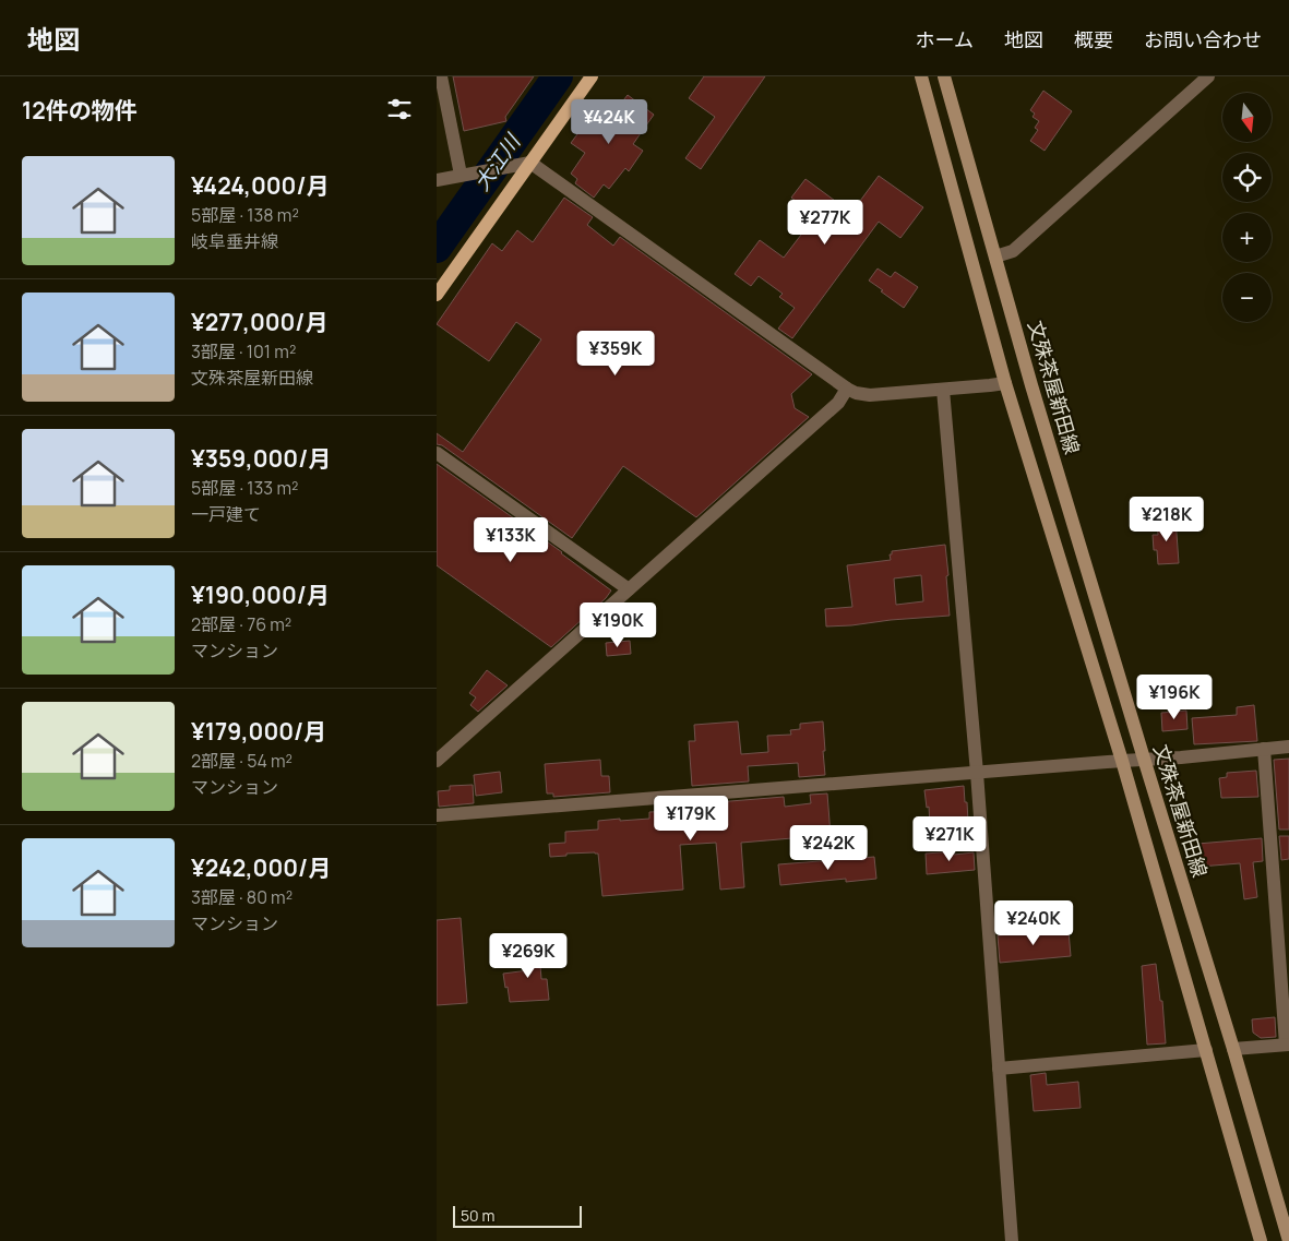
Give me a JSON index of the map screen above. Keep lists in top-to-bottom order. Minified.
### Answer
{"streets":{"main road":["文殊茶屋新田線"]},"water":["大江川"],"scale_bar":"50 m","north":"bottom","page":{"header":"地図","nav":["ホーム","地図","概要","お問い合わせ"],"heading":"12件の物件","map_buttons":["+","−"],"price":["¥424K","¥277K","¥359K","¥218K","¥133K","¥190K","¥196K","¥179K","¥271K","¥242K","¥240K","¥269K"],"list":[{"name":"¥424,000/月","note":"5部屋 · 138 m² · 岐阜垂井線"},{"name":"¥277,000/月","note":"3部屋 · 101 m² · 文殊茶屋新田線"},{"name":"¥359,000/月","note":"5部屋 · 133 m² · 一戸建て"},{"name":"¥190,000/月","note":"2部屋 · 76 m² · マンション"},{"name":"¥179,000/月","note":"2部屋 · 54 m² · マンション"},{"name":"¥242,000/月","note":"3部屋 · 80 m² · マンション"}],"scale":"50 m"}}
